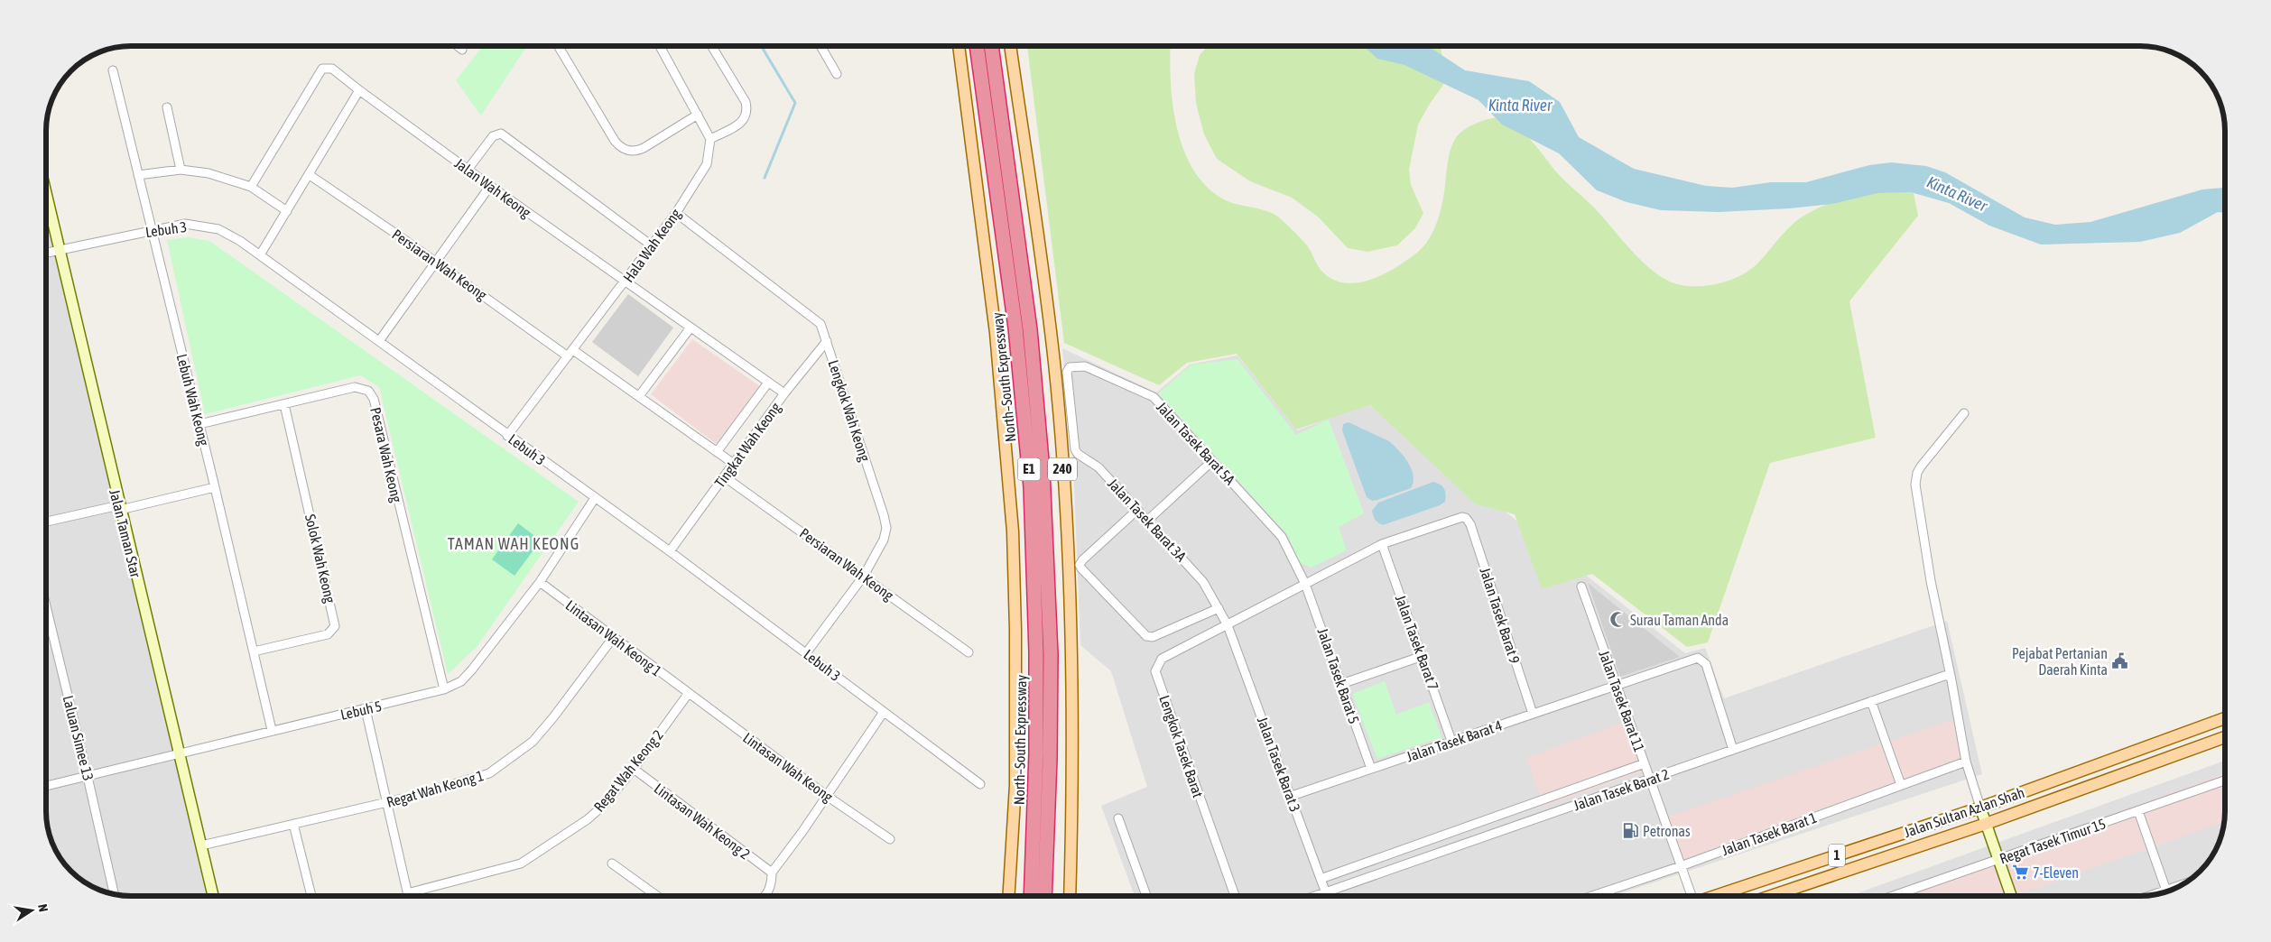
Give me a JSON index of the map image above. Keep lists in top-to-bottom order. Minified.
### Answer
{"streets":{"highway":["North–South Expressway","E1"],"main road":["240","Jalan Sultan Azlan Shah","1"],"street":["Jalan Wah Keong","Lebuh 3","Hala Wah Keong","Persiaran Wah Keong","Lebuh Wah Keong","Lengkok Wah Keong","Jalan Tasek Barat 5A","Tingkat Wah Keong","Pesara Wah Keong","Jalan Tasek Barat 3A","Jalan Taman Star","Solok Wah Keong","Jalan Tasek Barat 9","Lintasan Wah Keong 1","Jalan Tasek Barat 7","Jalan Tasek Barat 5","Jalan Tasek Barat 11","Lebuh 5","Laluan Simee 13","Jalan Tasek Barat 4","Lengkok Tasek Barat","Jalan Tasek Barat 3","Lintasan Wah Keong","Regat Wah Keong 2","Regat Wah Keong 1","Jalan Tasek Barat 2","Lintasan Wah Keong 2","Jalan Tasek Barat 1","Regat Tasek Timur 15"]},"crossings":[["Jalan Wah Keong","Hala Wah Keong"],["Jalan Wah Keong","Tingkat Wah Keong"],["Lebuh 3","Hala Wah Keong"],["Lebuh 3","Lebuh Wah Keong"],["Lebuh 3","Lengkok Wah Keong"],["Lebuh 3","Tingkat Wah Keong"],["Lebuh 3","Jalan Taman Star"],["Lebuh 3","Lebuh 5"],["Hala Wah Keong","Persiaran Wah Keong"],["Hala Wah Keong","Lengkok Wah Keong"],["Persiaran Wah Keong","Lengkok Wah Keong"],["Persiaran Wah Keong","Tingkat Wah Keong"],["Lebuh Wah Keong","Pesara Wah Keong"],["Lebuh Wah Keong","Solok Wah Keong"],["Lebuh Wah Keong","Lebuh 5"],["Lengkok Wah Keong","Tingkat Wah Keong"],["Jalan Tasek Barat 5A","Jalan Tasek Barat 3A"],["Jalan Tasek Barat 5A","Jalan Tasek Barat 5"],["Jalan Tasek Barat 5A","Lengkok Tasek Barat"],["Pesara Wah Keong","Solok Wah Keong"],["Pesara Wah Keong","Lebuh 5"],["Jalan Tasek Barat 3A","Lengkok Tasek Barat"],["Jalan Tasek Barat 3A","Jalan Tasek Barat 3"],["Jalan Taman Star","Lebuh 5"],["Jalan Taman Star","Regat Wah Keong 1"],["Jalan Tasek Barat 9","Jalan Tasek Barat 4"],["Jalan Tasek Barat 9","Lengkok Tasek Barat"],["Lintasan Wah Keong 1","Lebuh 5"],["Lintasan Wah Keong 1","Lintasan Wah Keong"],["Lintasan Wah Keong 1","Regat Wah Keong 2"],["Lintasan Wah Keong 1","Regat Wah Keong 1"],["Jalan Tasek Barat 7","Jalan Tasek Barat 4"],["Jalan Tasek Barat 7","Lengkok Tasek Barat"],["Jalan Tasek Barat 5","Jalan Tasek Barat 4"],["Jalan Tasek Barat 5","Lengkok Tasek Barat"],["Jalan Tasek Barat 11","Jalan Tasek Barat 4"],["Jalan Tasek Barat 11","Jalan Tasek Barat 2"],["Jalan Tasek Barat 11","Jalan Tasek Barat 1"],["Lebuh 5","Laluan Simee 13"],["Jalan Tasek Barat 4","Jalan Tasek Barat 3"],["Jalan Tasek Barat 4","Jalan Tasek Barat 2"],["Lengkok Tasek Barat","Jalan Tasek Barat 3"],["Jalan Tasek Barat 3","Jalan Tasek Barat 2"],["Lintasan Wah Keong","Regat Wah Keong 2"],["Regat Wah Keong 2","Lintasan Wah Keong 2"]],"districts":["TAMAN WAH KEONG"],"water":["Kinta River"],"places":{"mosque":["Surau Taman Anda"],"public building":["Pejabat Pertanian Daerah Kinta"],"fuel station":["Petronas"],"supermarket":["7-Eleven"]},"north":"right"}
